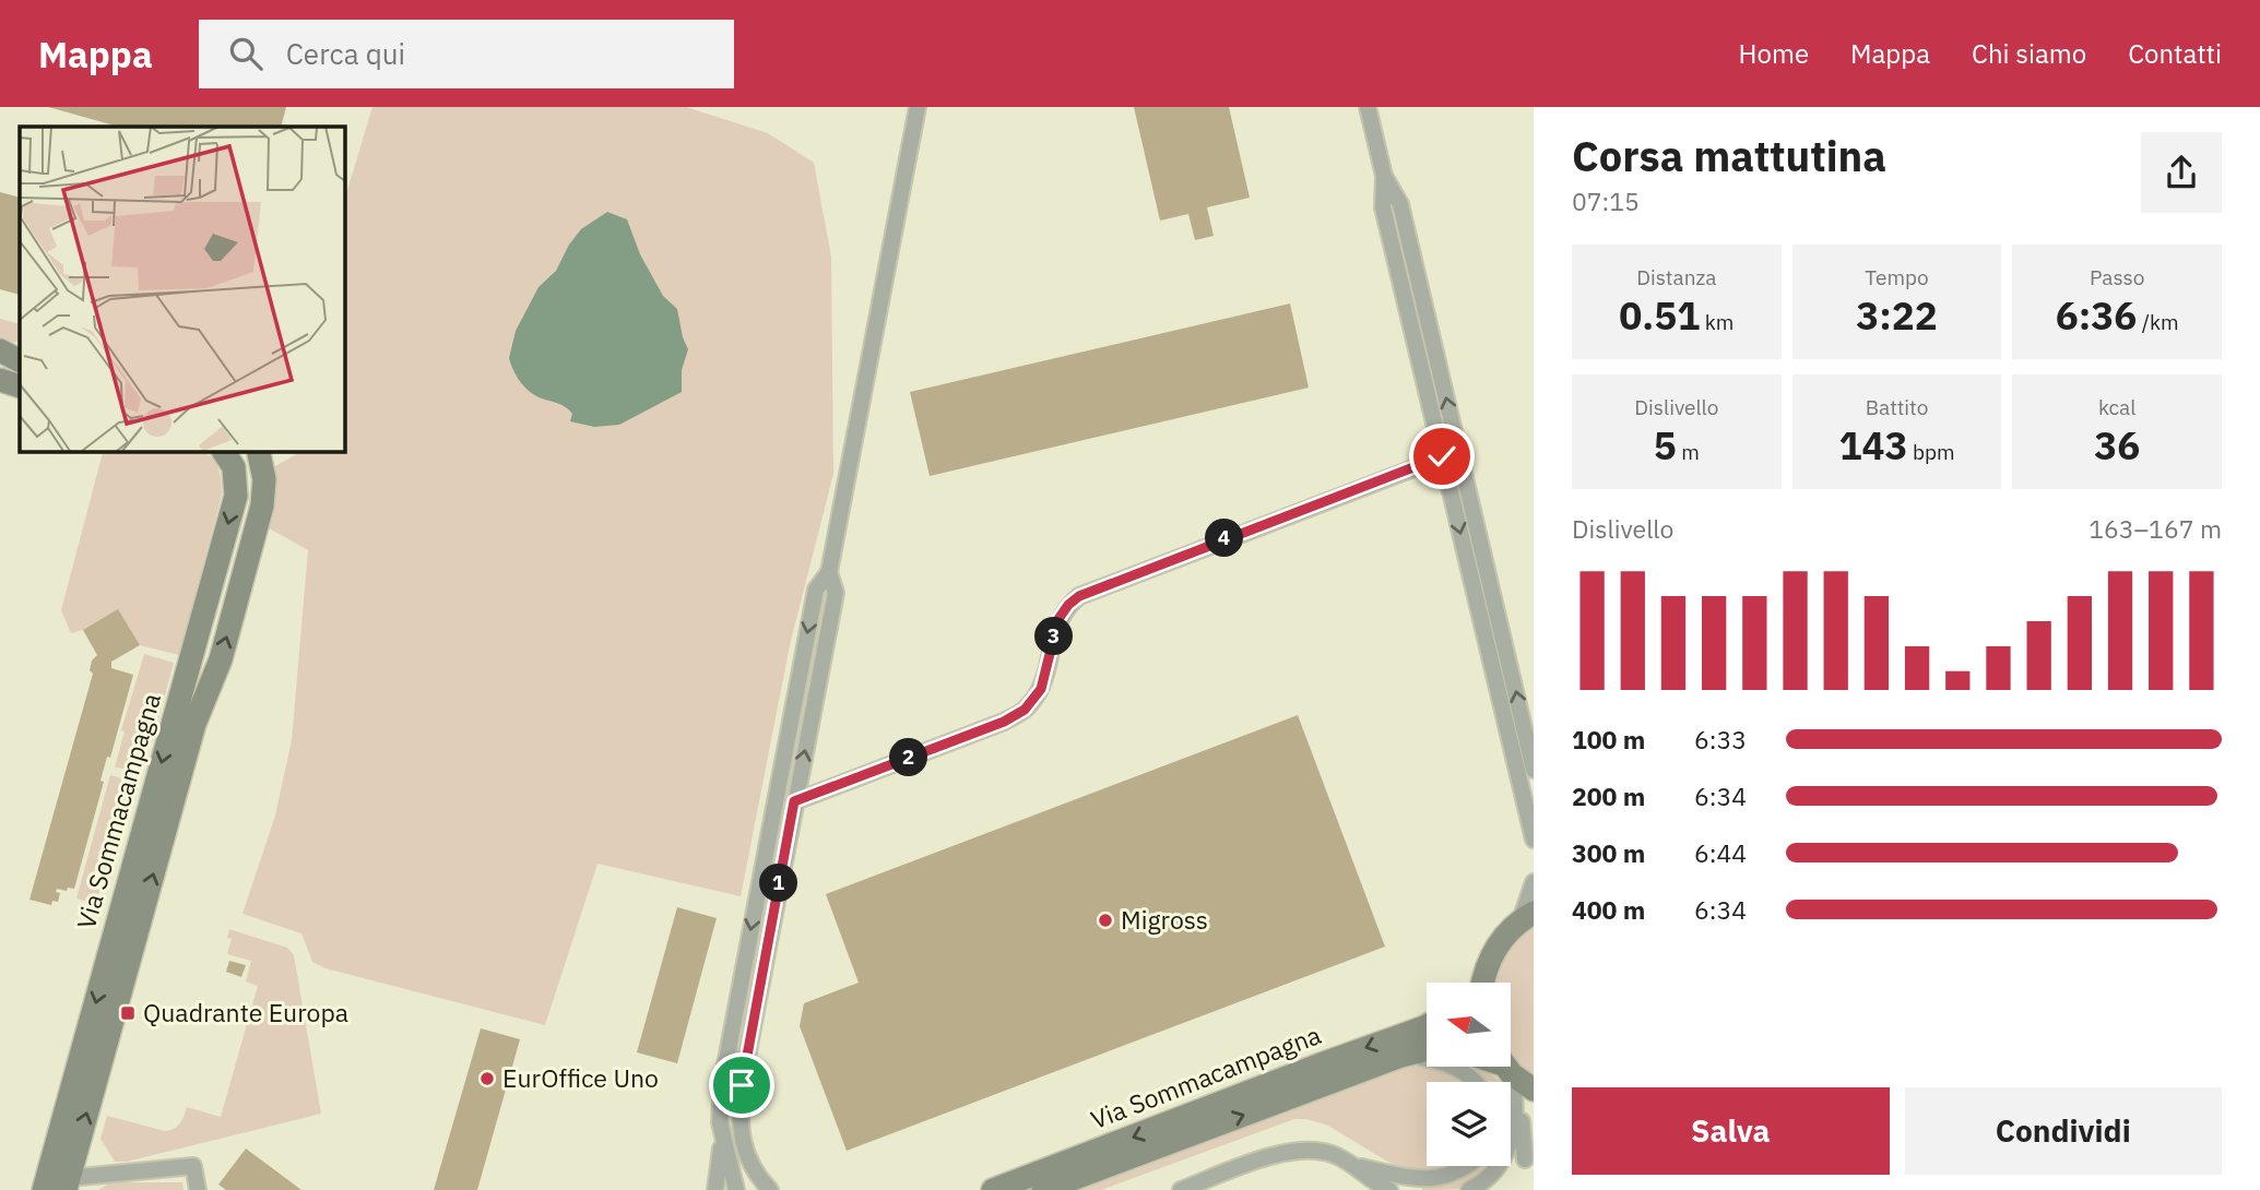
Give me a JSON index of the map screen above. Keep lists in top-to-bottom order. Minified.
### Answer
{"streets":{"street":["Via Sommacampagna"]},"places":{"other":["Migross","EurOffice Uno"],"transit":["Quadrante Europa"]},"north":"left","page":{"header":"Mappa","search":"Cerca qui","nav":["Home","Mappa","Chi siamo","Contatti"],"heading":["Corsa mattutina","07:15"],"stats":[["Distanza","0.51 km"],["Tempo","3:22"],["Passo","6:36 /km"],["Dislivello","5 m"],["Battito","143 bpm"],["kcal","36"]],"chart":["Dislivello","163–167 m"],"pins":["4","3","2","1"],"list":[{"name":"100 m","note":"6:33"},{"name":"200 m","note":"6:34"},{"name":"300 m","note":"6:44"},{"name":"400 m","note":"6:34"}],"buttons":["Salva","Condividi"]}}
